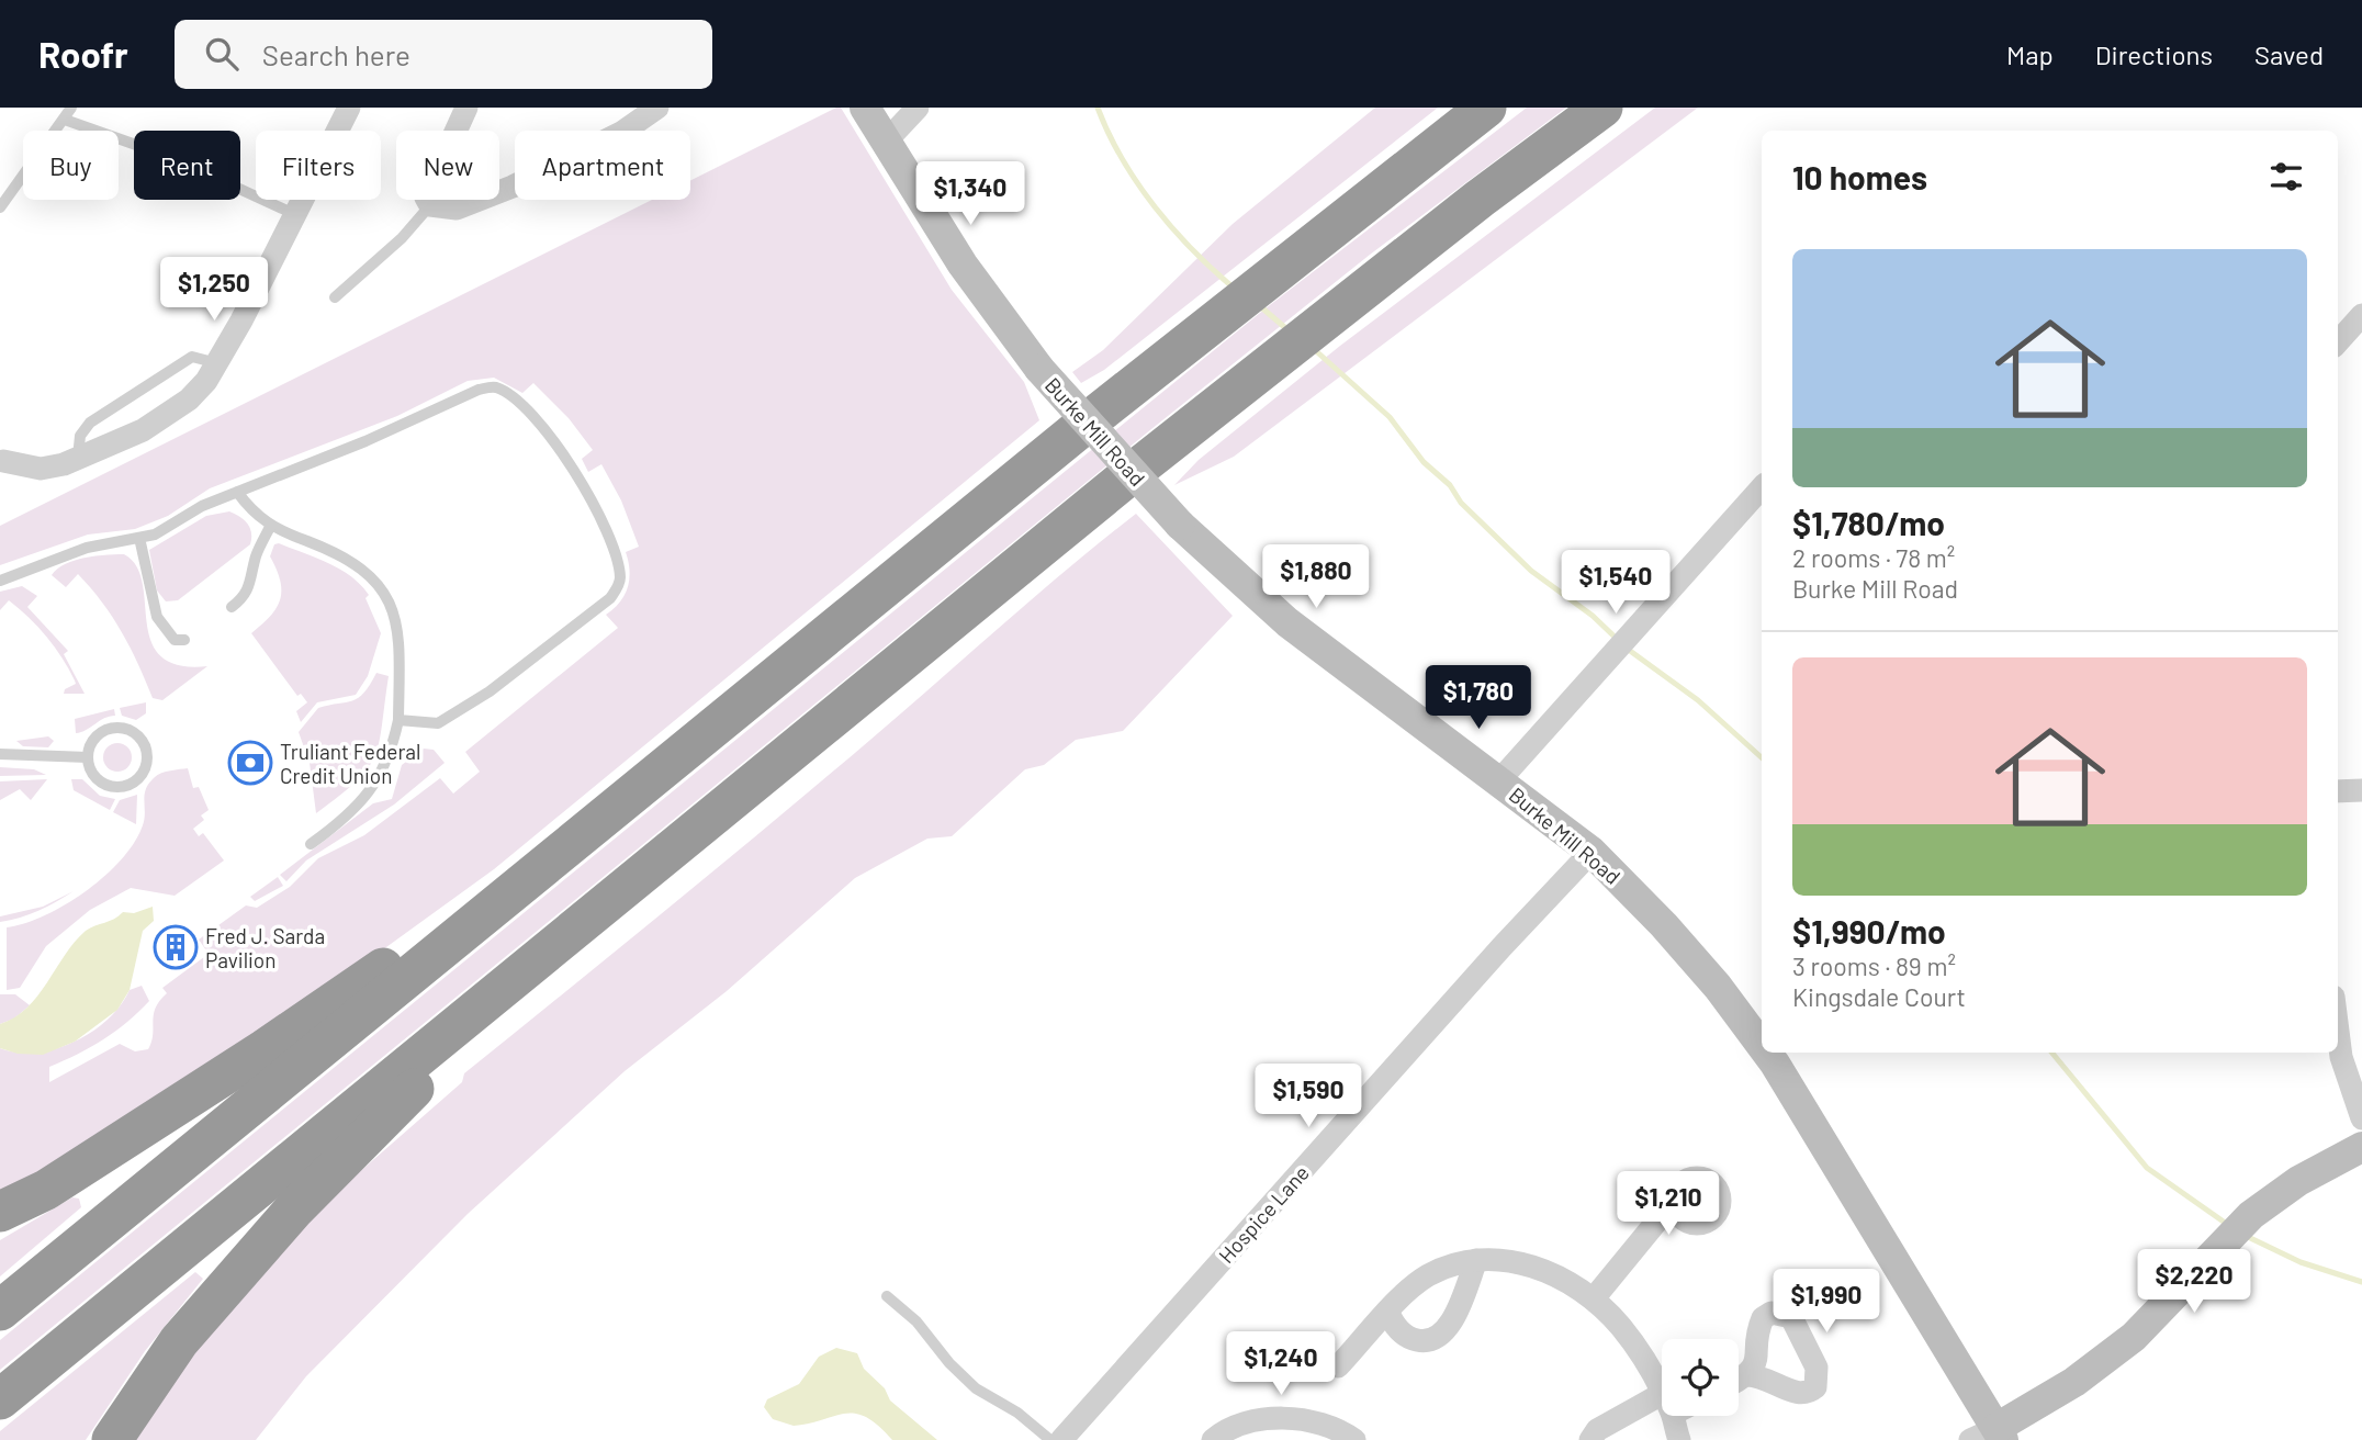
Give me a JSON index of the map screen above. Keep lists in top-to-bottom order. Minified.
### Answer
{"streets":{"street":["Burke Mill Road","Hospice Lane"]},"crossings":[["Burke Mill Road","Hospice Lane"]],"places":{"bank":["Truliant Federal Credit Union"],"building":["Fred J. Sarda Pavilion"]},"page":{"header":"Roofr","search":"Search here","nav":["Map","Directions","Saved"],"chip":["Buy","Rent","Filters","New","Apartment"],"heading":"10 homes","price":["$1,340","$1,250","$1,880","$1,540","$1,780","$1,590","$1,210","$2,220","$1,990","$1,240"],"list":[{"name":"$1,780/mo","note":"2 rooms · 78 m² · Burke Mill Road"},{"name":"$1,990/mo","note":"3 rooms · 89 m² · Kingsdale Court"}]}}
